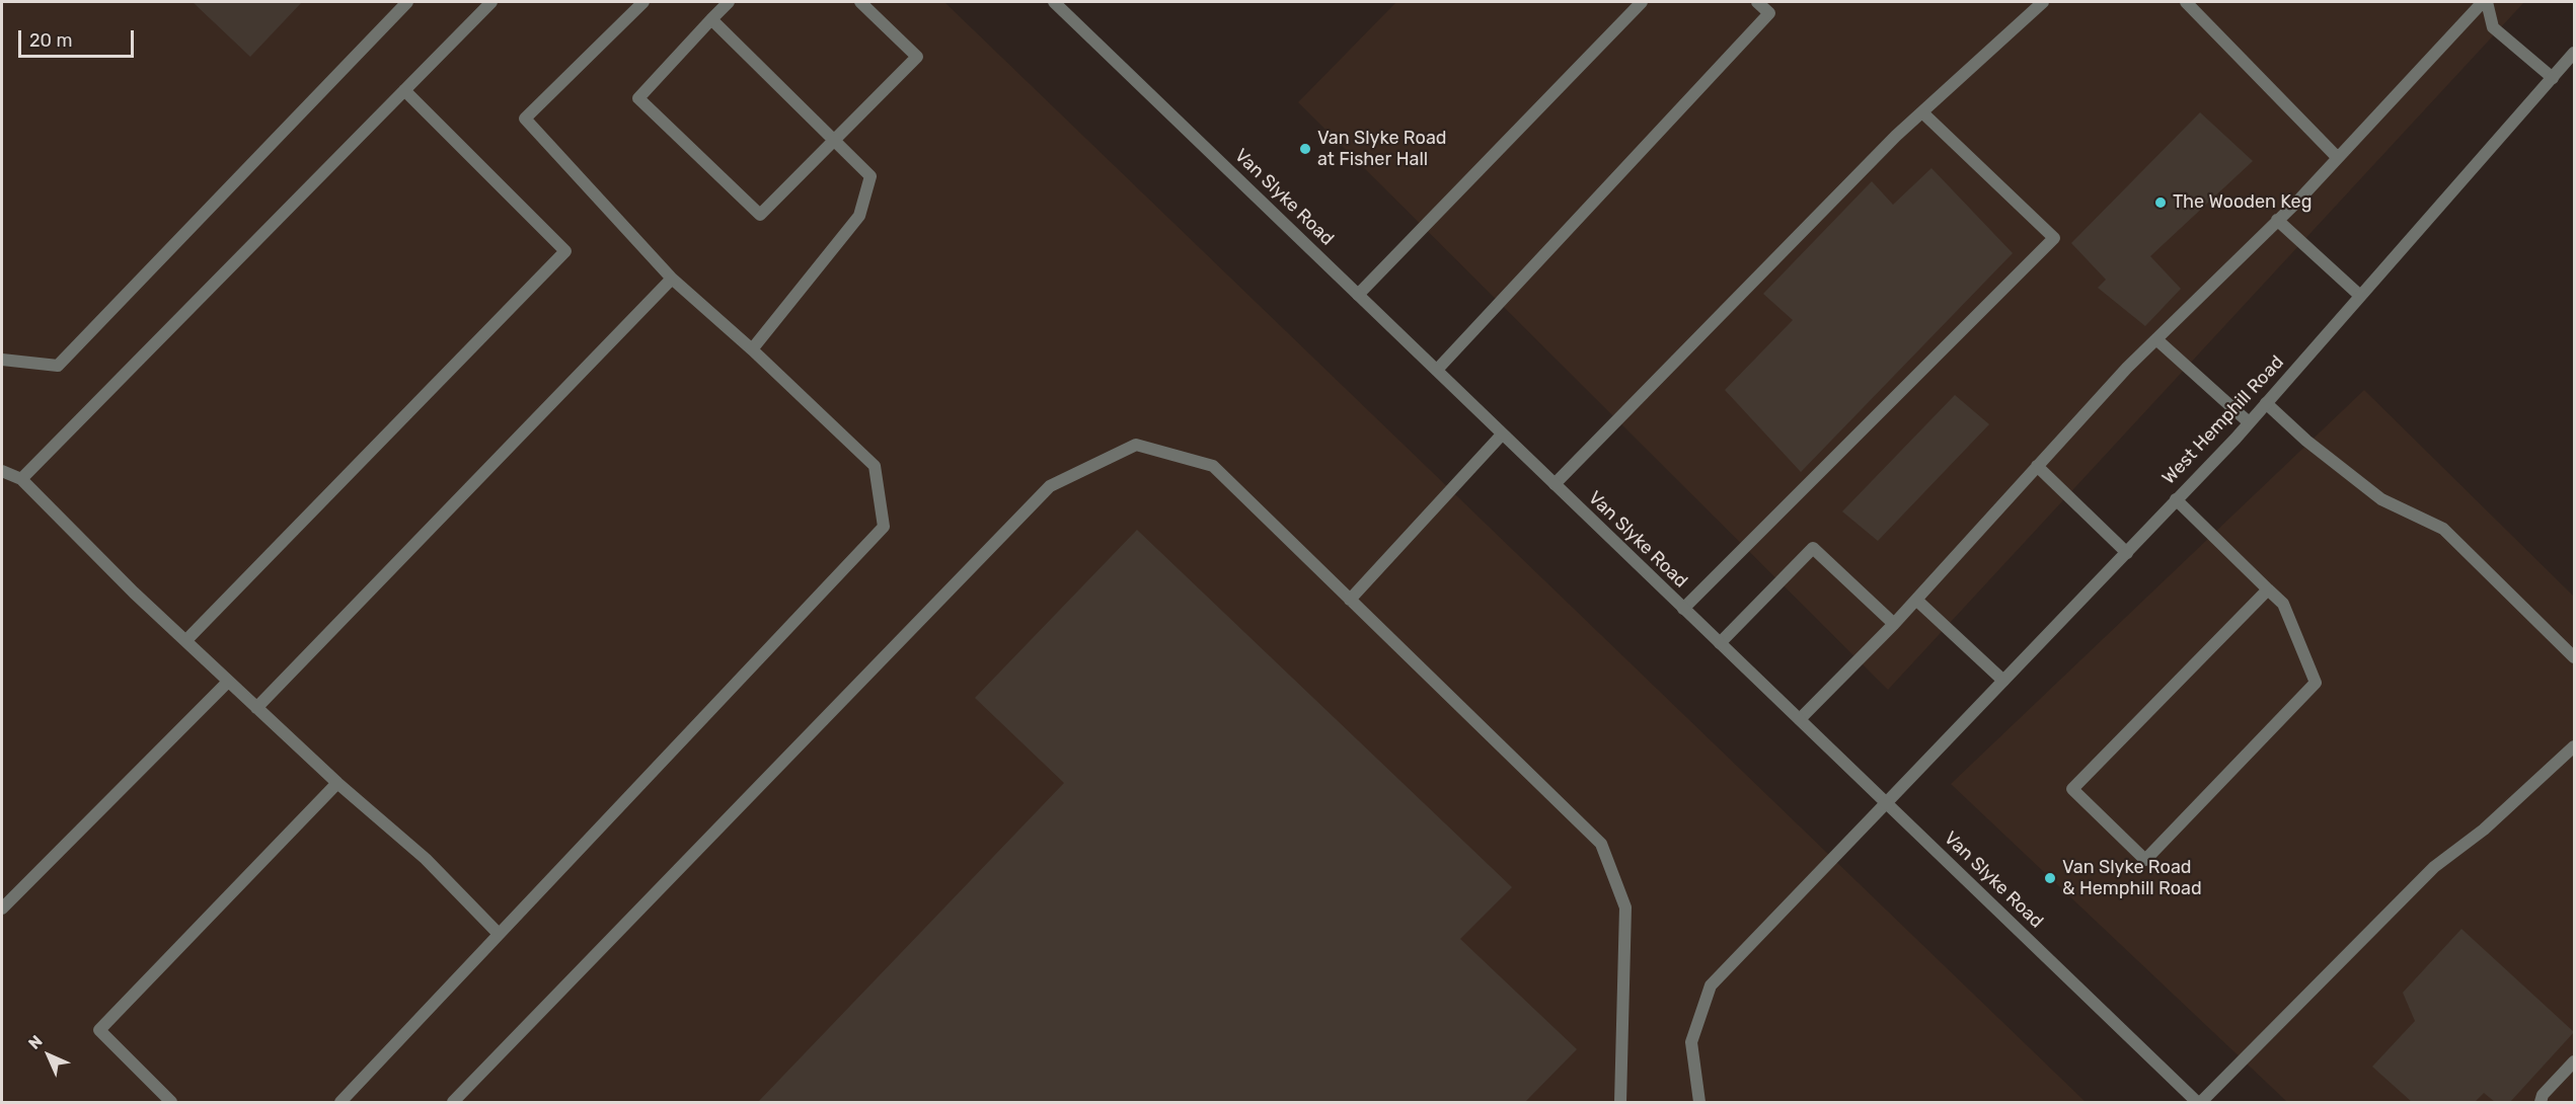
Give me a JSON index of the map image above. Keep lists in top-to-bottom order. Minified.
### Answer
{"streets":{"street":["Van Slyke Road","West Hemphill Road"]},"crossings":[["Van Slyke Road","West Hemphill Road"]],"places":["Van Slyke Road at Fisher Hall","The Wooden Keg","Van Slyke Road & Hemphill Road"],"scale_bar":"20 m","north":"top left"}
